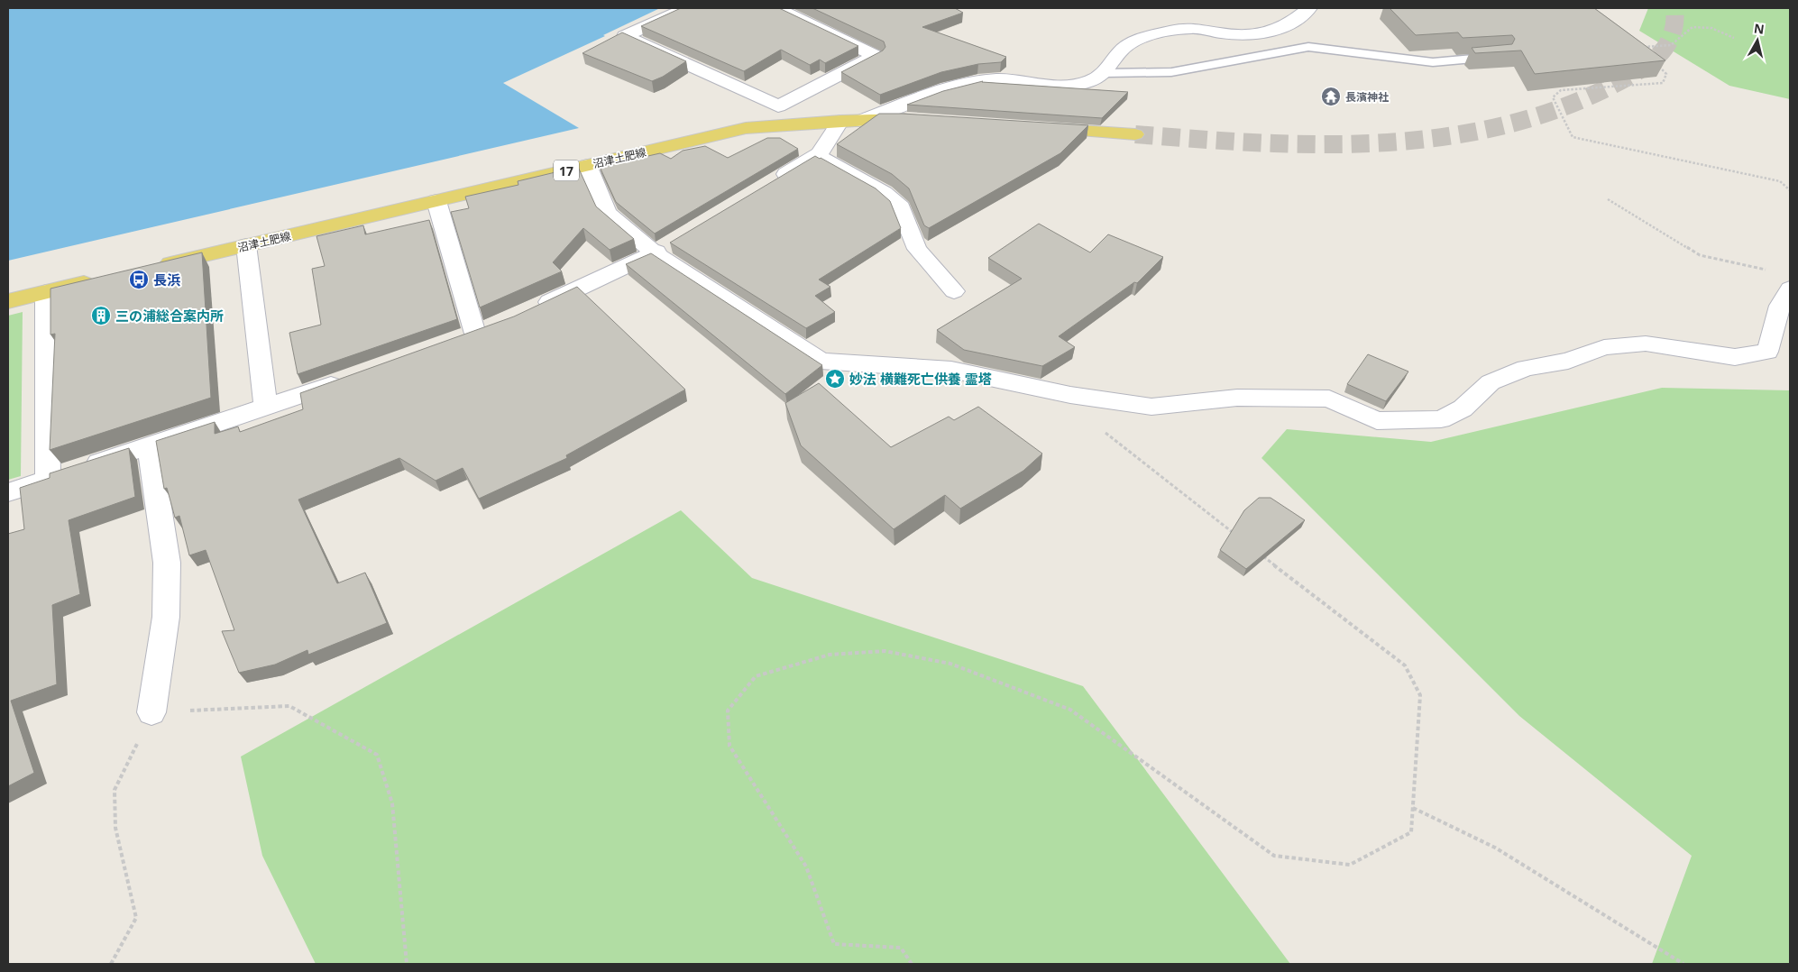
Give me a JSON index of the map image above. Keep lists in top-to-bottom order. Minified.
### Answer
{"streets":{"main road":["沼津土肥線","17"]},"places":{"temple":["長濱神社"],"bus stop":["長浜"],"building":["三の浦総合案内所"],"place":["妙法 横難死亡供養 霊塔"]},"north":"top"}
